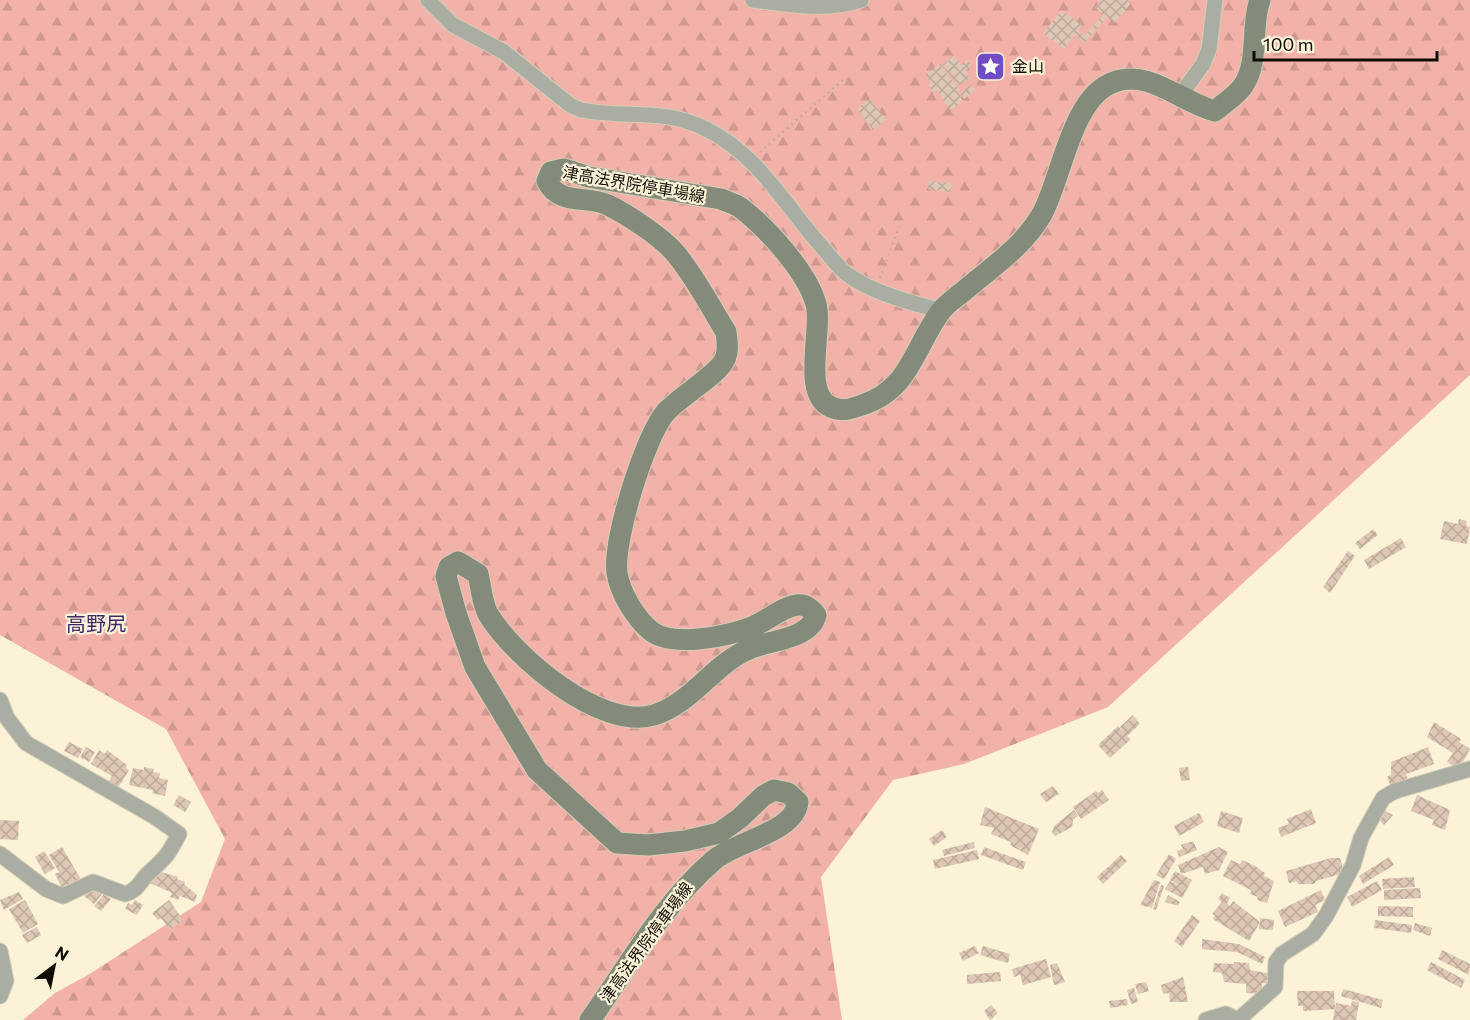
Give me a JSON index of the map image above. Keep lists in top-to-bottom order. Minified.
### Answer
{"streets":{"main road":["津高法界院停車場線"]},"districts":["高野尻"],"places":{"place":["金山"]},"scale_bar":"100 m","north":"top right"}
